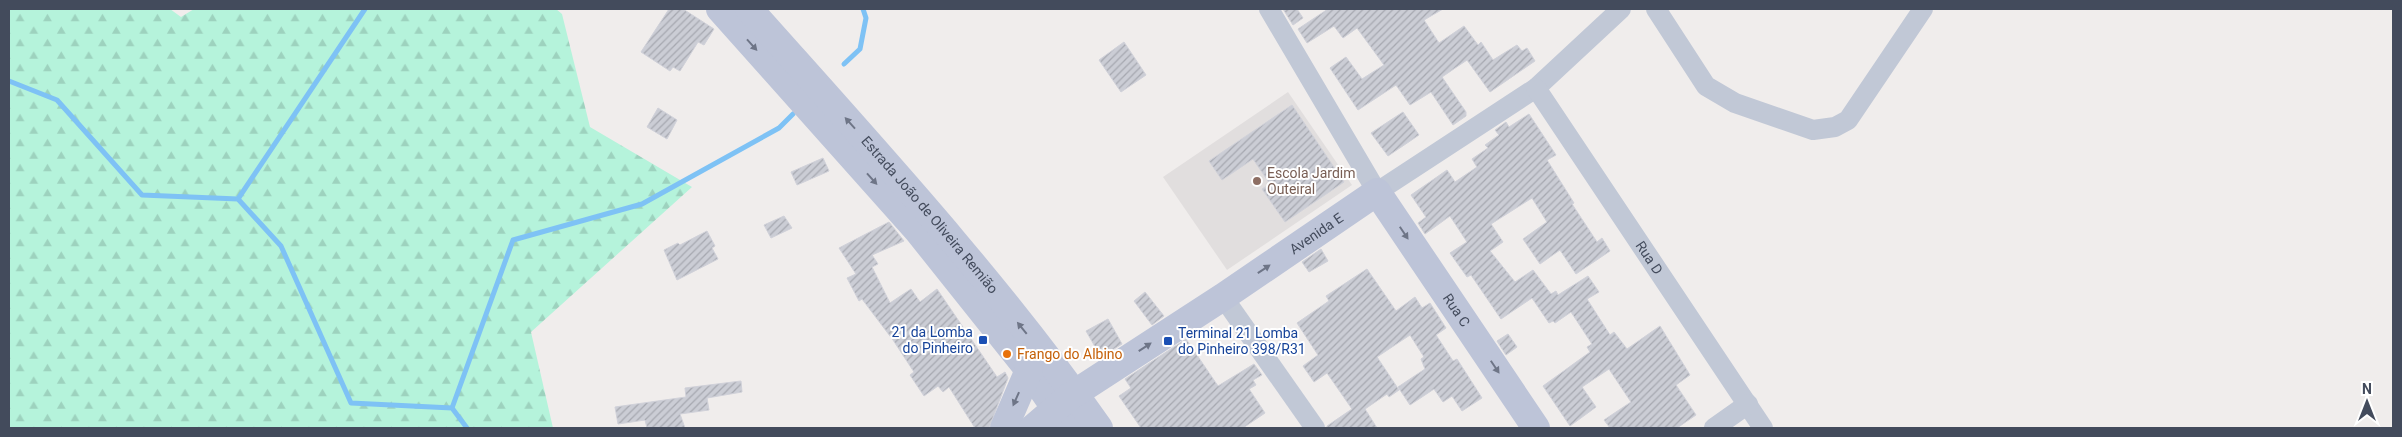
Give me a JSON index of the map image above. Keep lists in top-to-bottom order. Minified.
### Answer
{"streets":{"main road":["Estrada João de Oliveira Remião","Avenida E","Rua C"],"street":["Rua D"]},"crossings":[["Estrada João de Oliveira Remião","Avenida E"],["Avenida E","Rua D"],["Avenida E","Rua C"]],"one_way":["Avenida E","Rua C"],"places":{"other":["Escola Jardim Outeiral","Frango do Albino"],"transit":["21 da Lomba do Pinheiro","Terminal 21 Lomba do Pinheiro 398/R31"]},"north":"top"}
